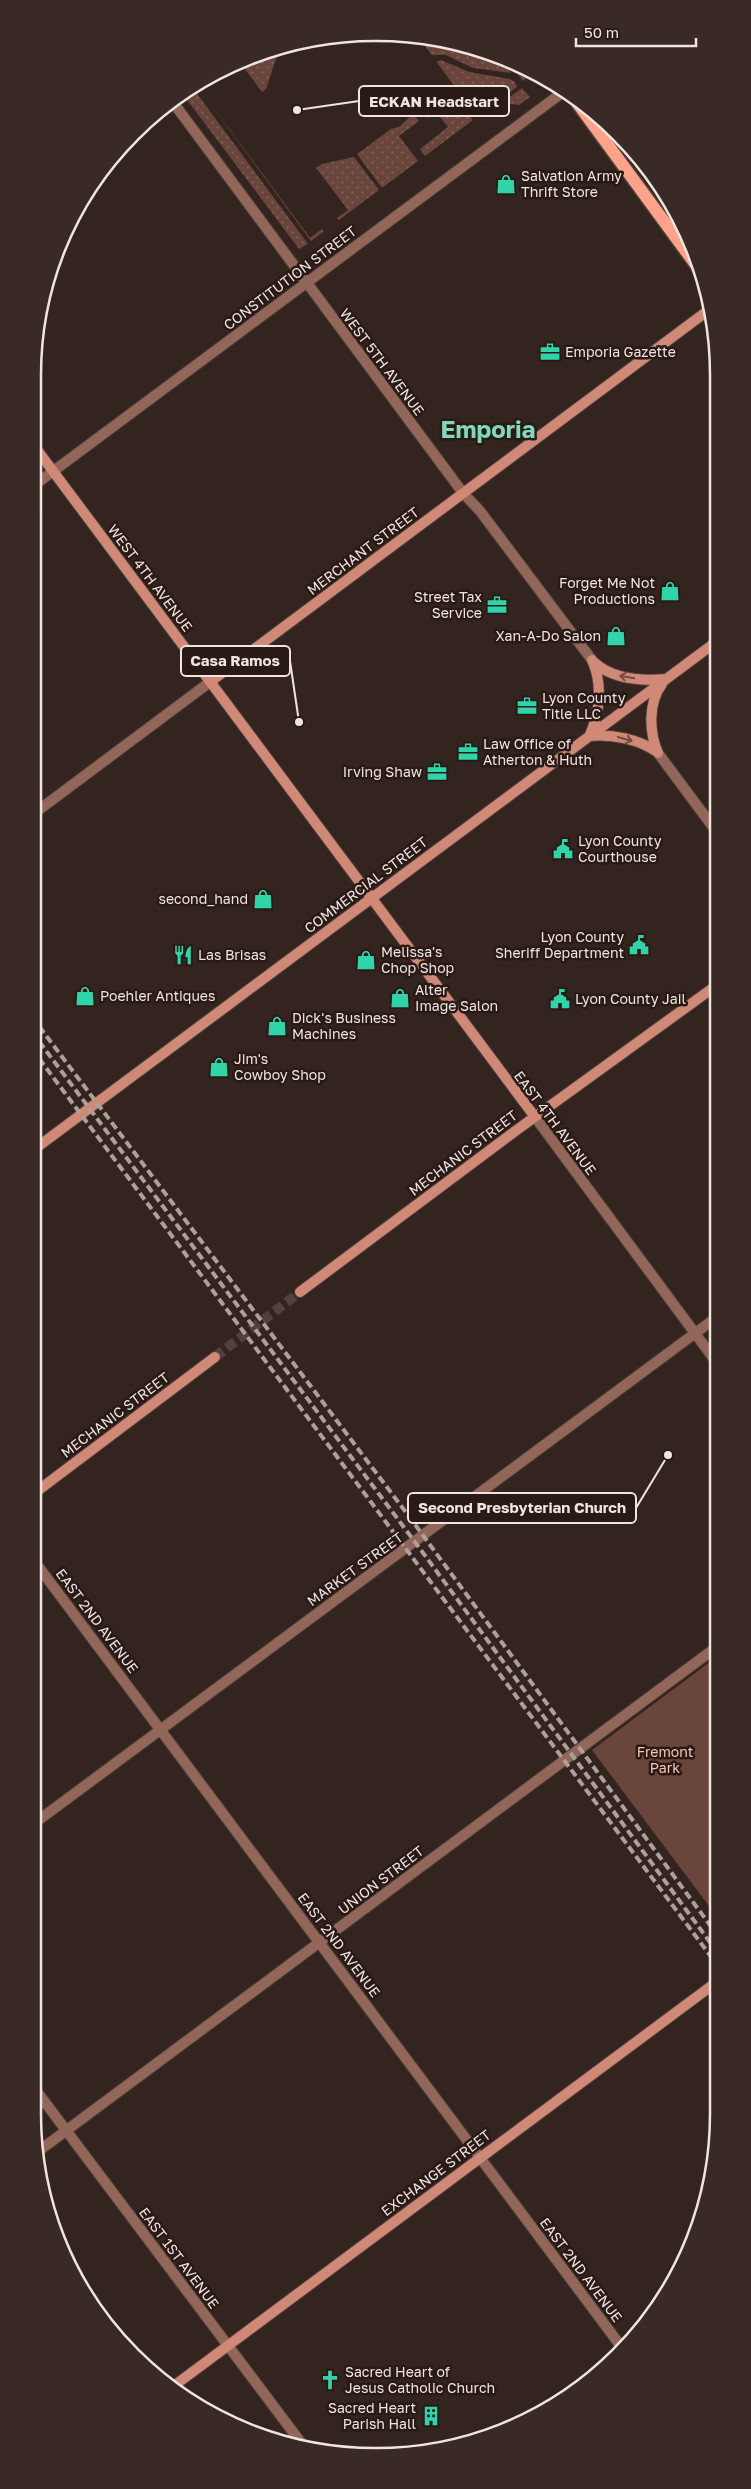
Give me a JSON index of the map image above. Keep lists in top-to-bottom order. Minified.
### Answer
{"streets":{"street":["CONSTITUTION STREET","WEST 5TH AVENUE","MERCHANT STREET","WEST 4TH AVENUE","COMMERCIAL STREET","EAST 4TH AVENUE","MECHANIC STREET","MARKET STREET","EAST 2ND AVENUE","UNION STREET","EXCHANGE STREET","EAST 1ST AVENUE"]},"crossings":[["CONSTITUTION STREET","WEST 5TH AVENUE"],["CONSTITUTION STREET","WEST 4TH AVENUE"],["WEST 5TH AVENUE","MERCHANT STREET"],["MERCHANT STREET","WEST 4TH AVENUE"],["WEST 4TH AVENUE","COMMERCIAL STREET"],["WEST 4TH AVENUE","EAST 4TH AVENUE"],["COMMERCIAL STREET","EAST 4TH AVENUE"],["EAST 4TH AVENUE","MECHANIC STREET"],["EAST 4TH AVENUE","MARKET STREET"],["MARKET STREET","EAST 2ND AVENUE"],["EAST 2ND AVENUE","UNION STREET"],["EAST 2ND AVENUE","EXCHANGE STREET"],["UNION STREET","EAST 1ST AVENUE"],["EXCHANGE STREET","EAST 1ST AVENUE"]],"districts":["Emporia"],"parks":["Fremont Park"],"places":{"other":["ECKAN Headstart","Casa Ramos","Second Presbyterian Church"],"shop":["Salvation Army Thrift Store","Forget Me Not Productions","Xan-A-Do Salon","second_hand","Melissa's Chop Shop","Poehler Antiques","Alter Image Salon","Dick's Business Machines","Jim's Cowboy Shop"],"office":["Emporia Gazette","Street Tax Service","Lyon County Title LLC","Law Office of Atherton & Huth","Irving Shaw"],"public building":["Lyon County Courthouse","Lyon County Sheriff Department","Lyon County Jail"],"restaurant":["Las Brisas"],"church":["Sacred Heart of Jesus Catholic Church"],"building":["Sacred Heart Parish Hall"]},"scale_bar":"50 m"}
